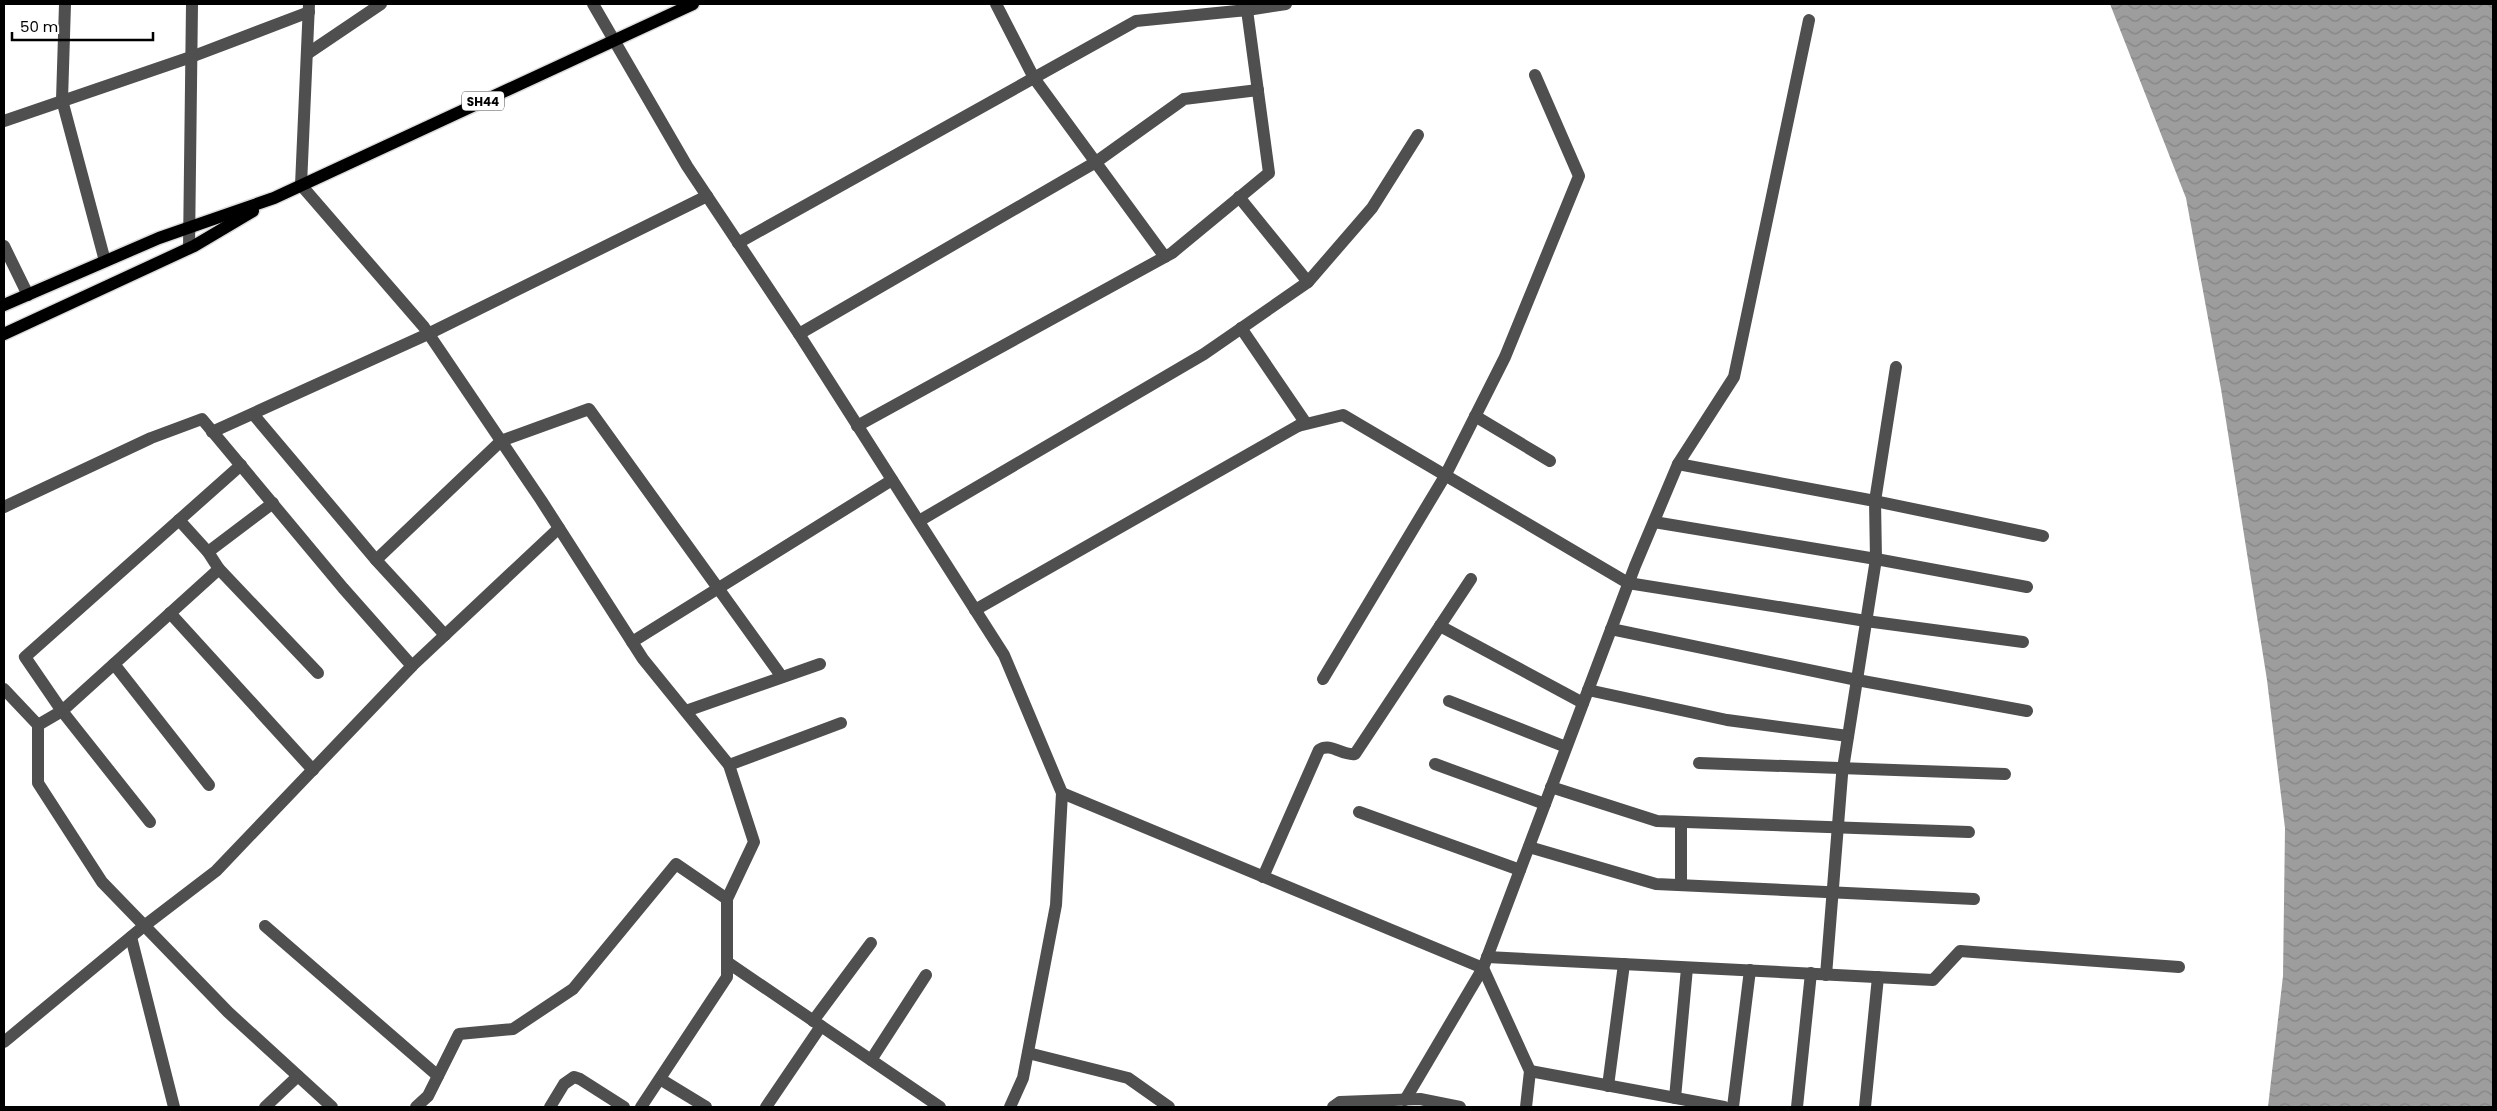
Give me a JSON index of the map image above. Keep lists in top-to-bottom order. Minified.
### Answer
{"streets":{"main road":["SH44"]},"scale_bar":"50 m"}
